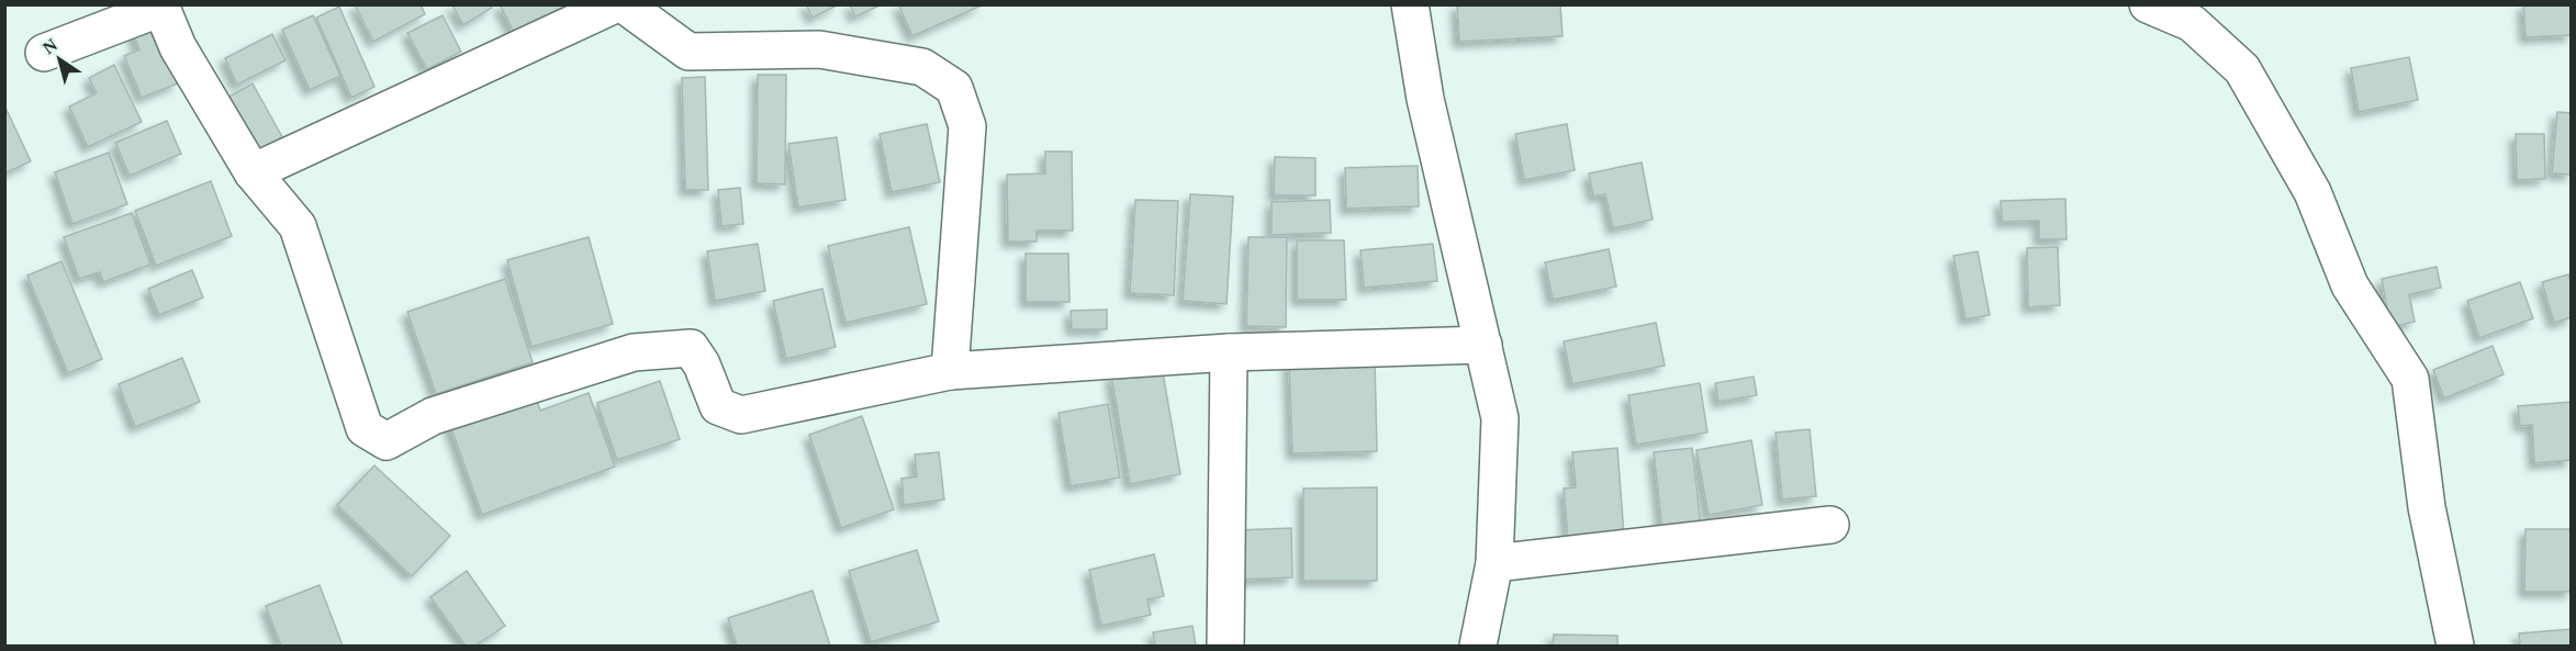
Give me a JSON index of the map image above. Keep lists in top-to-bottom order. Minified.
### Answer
{"north":"top left"}
